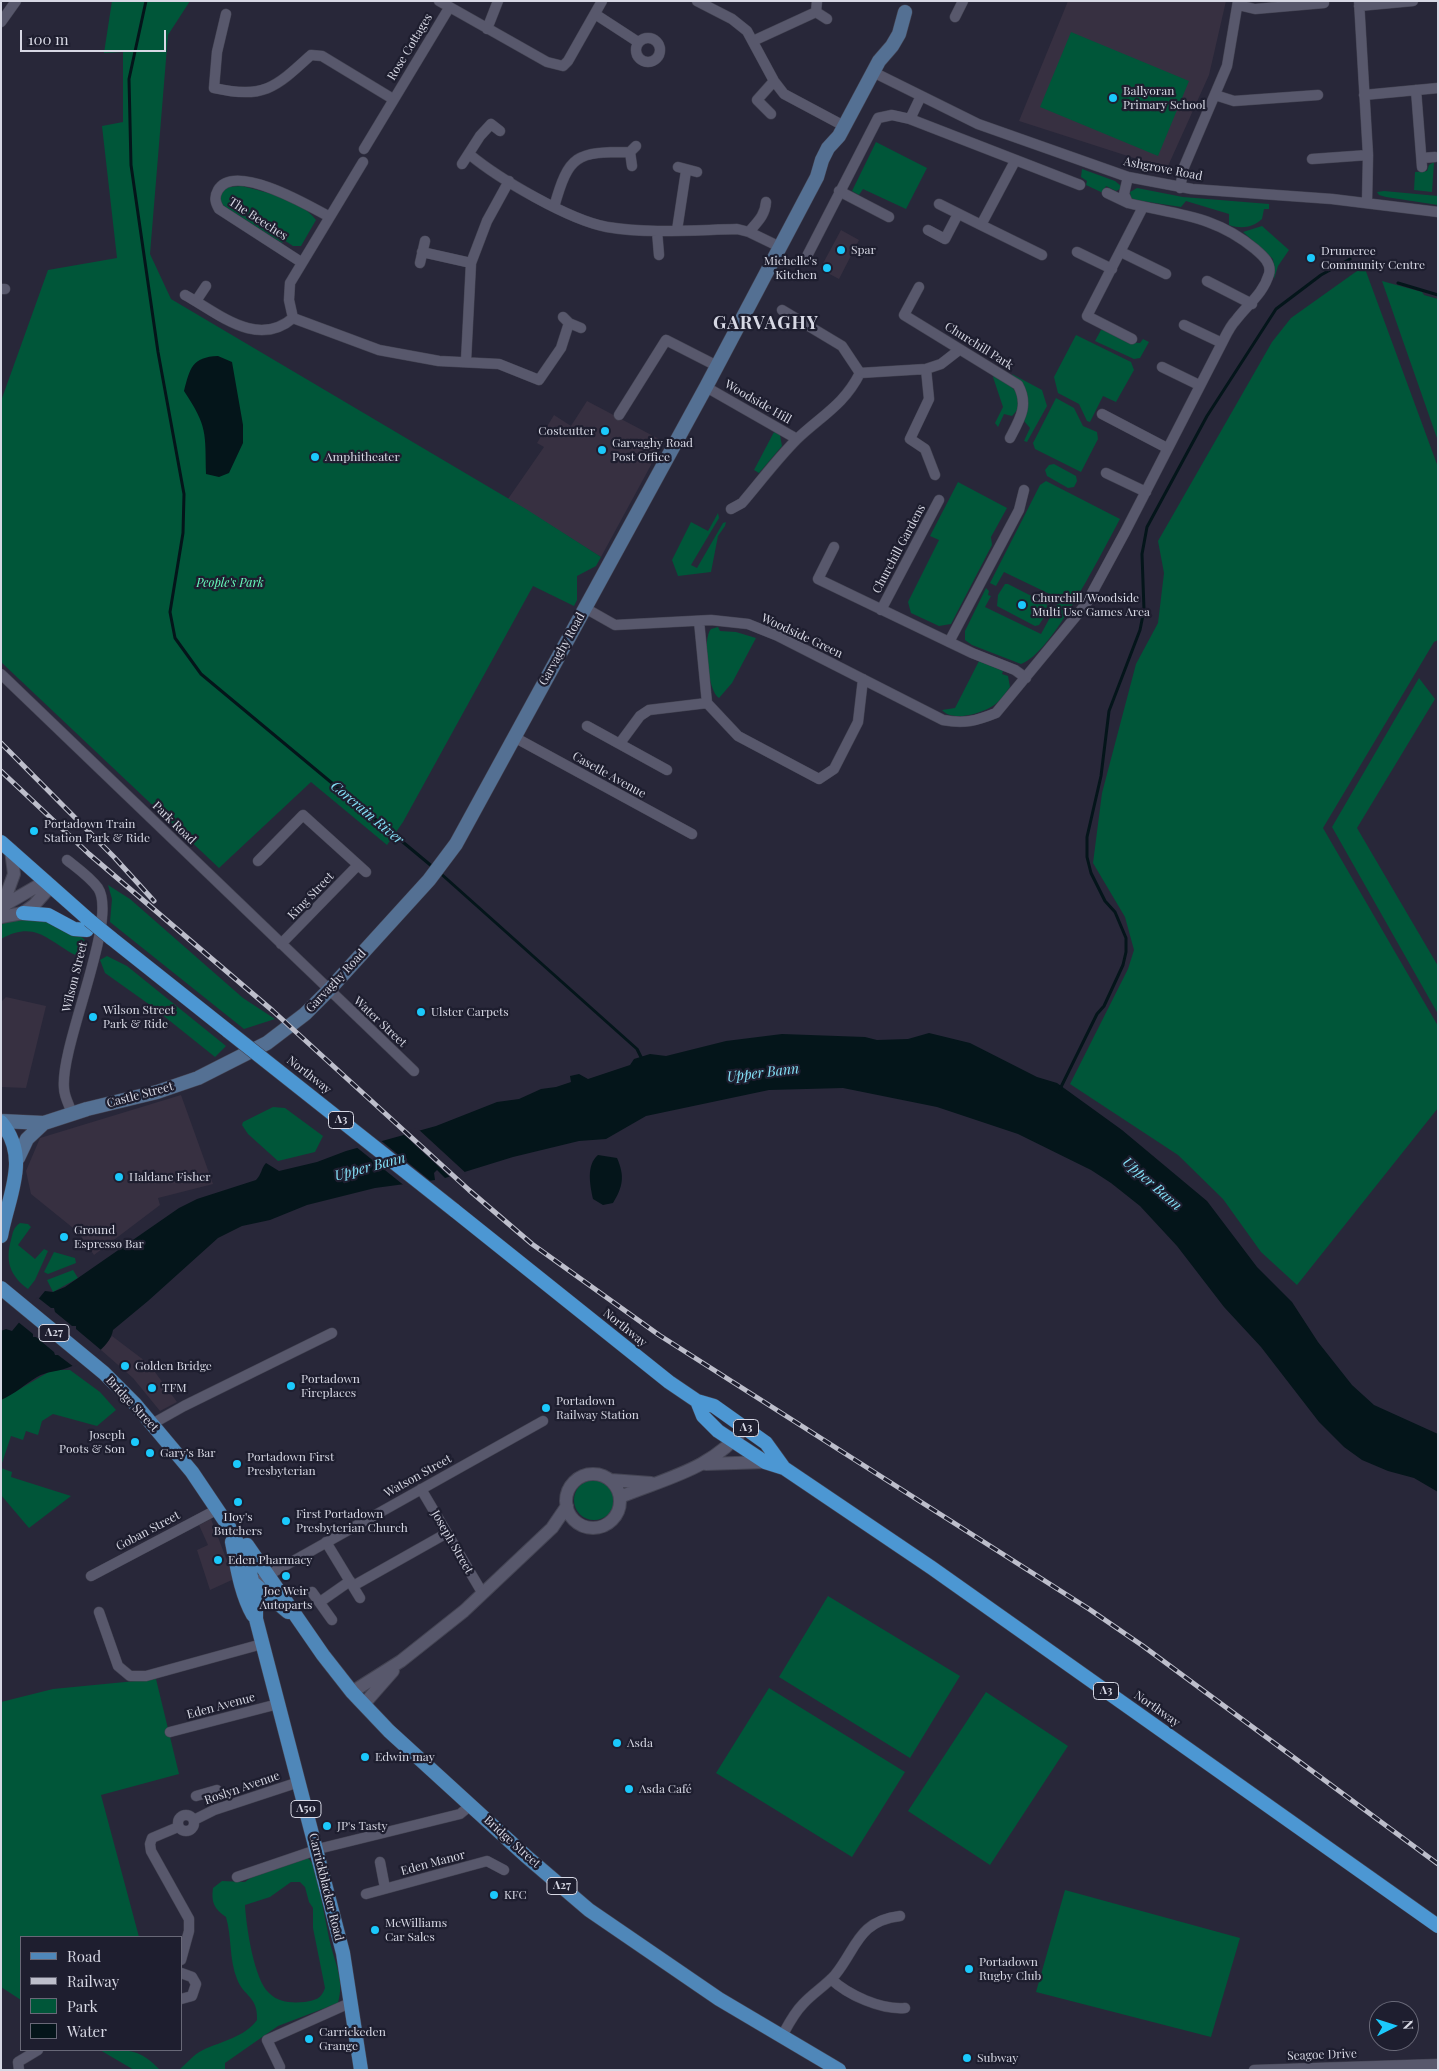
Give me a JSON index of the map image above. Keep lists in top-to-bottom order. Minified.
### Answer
{"streets":{"highway":["Northway","A3"],"main road":["Garvaghy Road","Castle Street","A27","Bridge Street","A50","Carrickblacker Road"],"street":["Rose Cottages","Ashgrove Road","The Beeches","Churchill Park","Woodside Hill","Churchill Gardens","Woodside Green","Casetle Avenue","Park Road","King Street","Wilson Street","Water Street","Watson Street","Goban Street","Joseph Street","Eden Avenue","Roslyn Avenue","Eden Manor","Seagoe Drive"]},"crossings":[["Ashgrove Road","Garvaghy Road"],["Woodside Hill","Garvaghy Road"],["Woodside Green","Garvaghy Road"],["Garvaghy Road","Casetle Avenue"],["Garvaghy Road","Park Road"],["Garvaghy Road","Water Street"],["Garvaghy Road","Castle Street"],["Park Road","King Street"],["Park Road","Water Street"],["Wilson Street","Castle Street"],["A27","Bridge Street"],["Bridge Street","Watson Street"],["Bridge Street","Goban Street"],["Bridge Street","Carrickblacker Road"],["Watson Street","Joseph Street"],["Watson Street","Carrickblacker Road"],["Eden Avenue","Carrickblacker Road"],["Roslyn Avenue","Carrickblacker Road"]],"districts":["GARVAGHY"],"water":["Corcrain River","Upper Bann"],"parks":["People's Park"],"places":["Ballyoran Primary School","Spar","Drumcree Community Centre","Michelle's Kitchen","Costcutter","Garvaghy Road Post Office","Amphitheater","Churchill/Woodside Multi Use Games Area","Portadown Train Station Park & Ride","Ulster Carpets","Wilson Street Park & Ride","Haldane Fisher","Ground Espresso Bar","Golden Bridge","Portadown Fireplaces","TFM","Portadown Railway Station","Joseph Poots & Son","Gary’s Bar","Portadown First Presbyterian","Hoy's Butchers","First Portadown Presbyterian Church","Eden Pharmacy","Joe Weir Autoparts","Asda","Edwin may","Asda Café","JP's Tasty","KFC","McWilliams Car Sales","Portadown Rugby Club","Carrickeden Grange","Subway"],"legend":["Road","Railway","Park","Water"],"scale_bar":"100 m","north":"right"}
